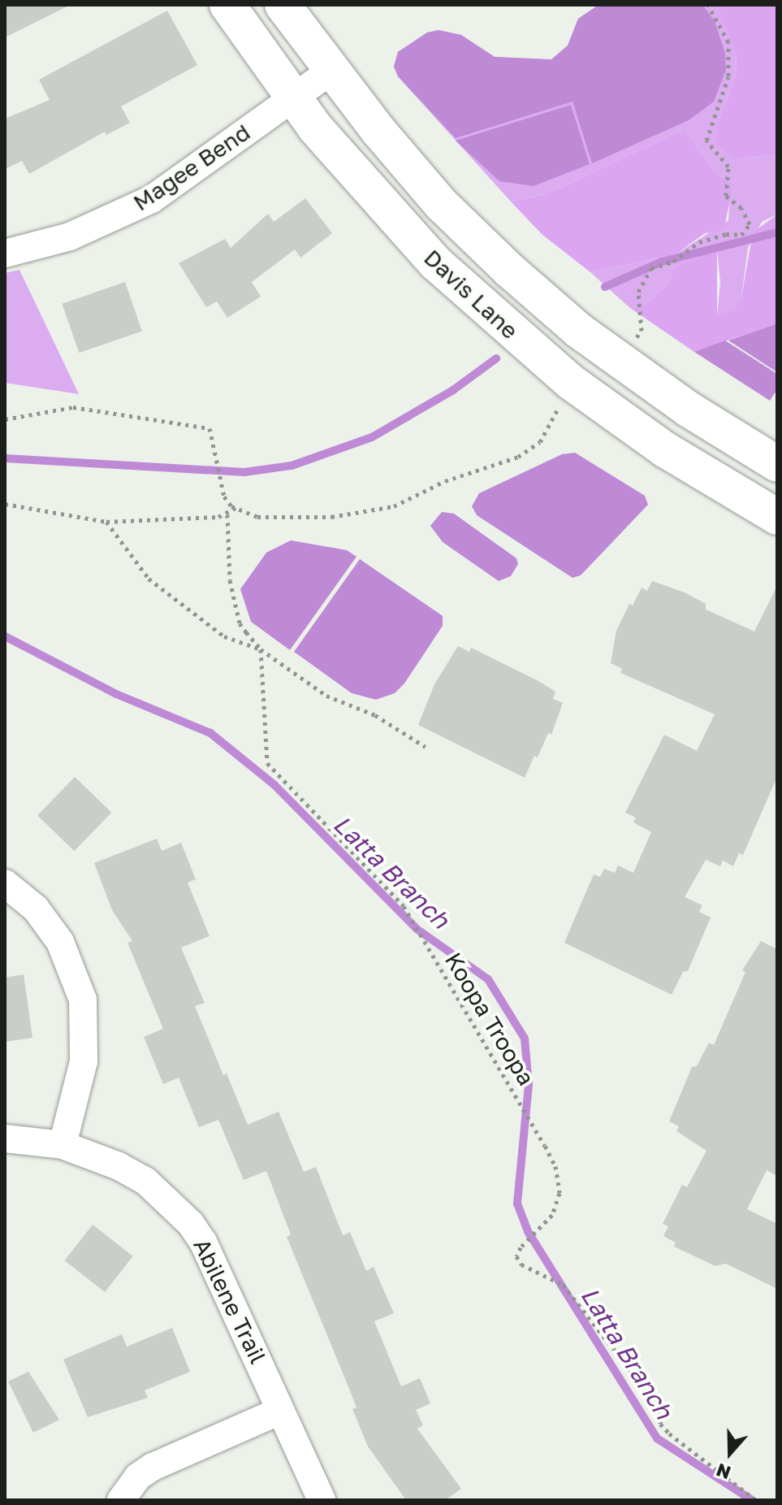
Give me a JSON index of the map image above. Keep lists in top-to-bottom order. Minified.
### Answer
{"streets":{"main road":["Davis Lane"],"street":["Magee Bend","Abilene Trail"],"path":["Koopa Troopa"]},"crossings":[["Magee Bend","Davis Lane"]],"water":["Latta Branch"],"north":"bottom"}
